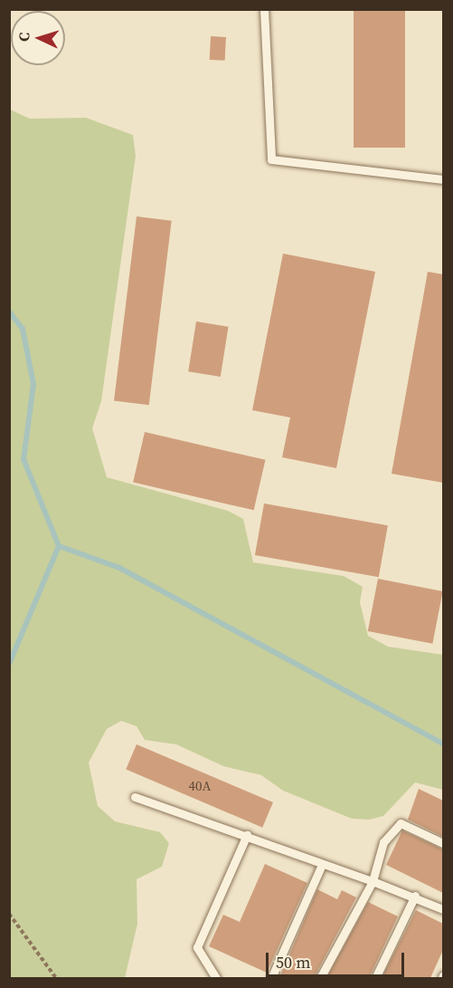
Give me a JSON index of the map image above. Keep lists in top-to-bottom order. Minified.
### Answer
{"house_numbers":["40А"],"scale_bar":"50 m","north":"left"}
